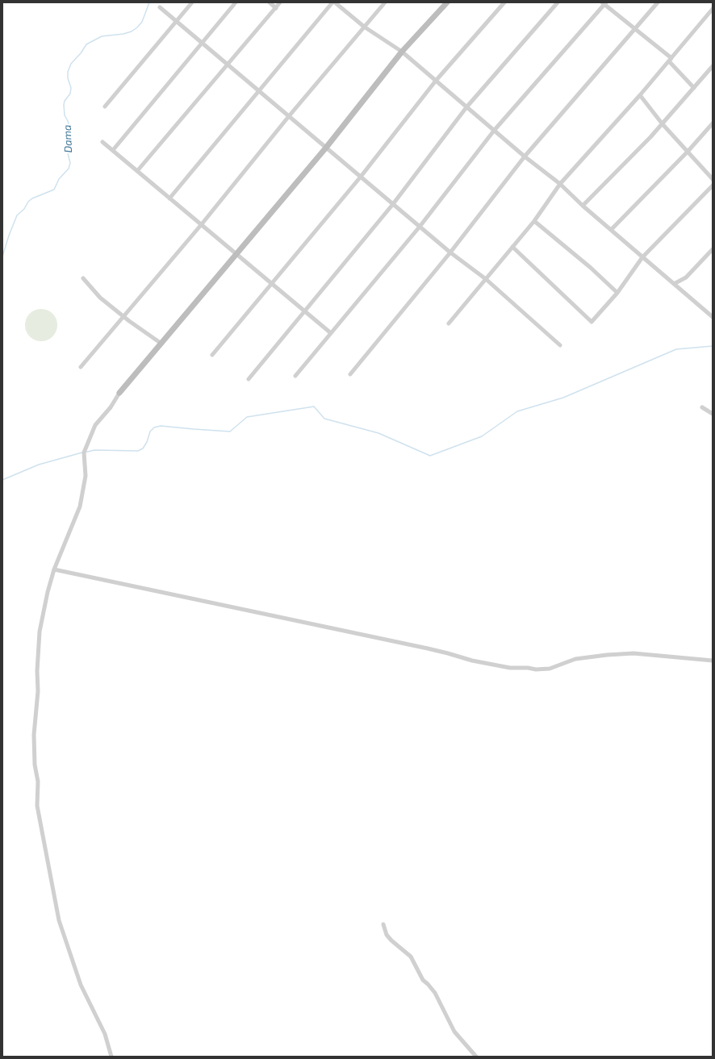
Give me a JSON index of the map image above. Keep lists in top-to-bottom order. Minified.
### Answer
{"water":["Dama"]}
